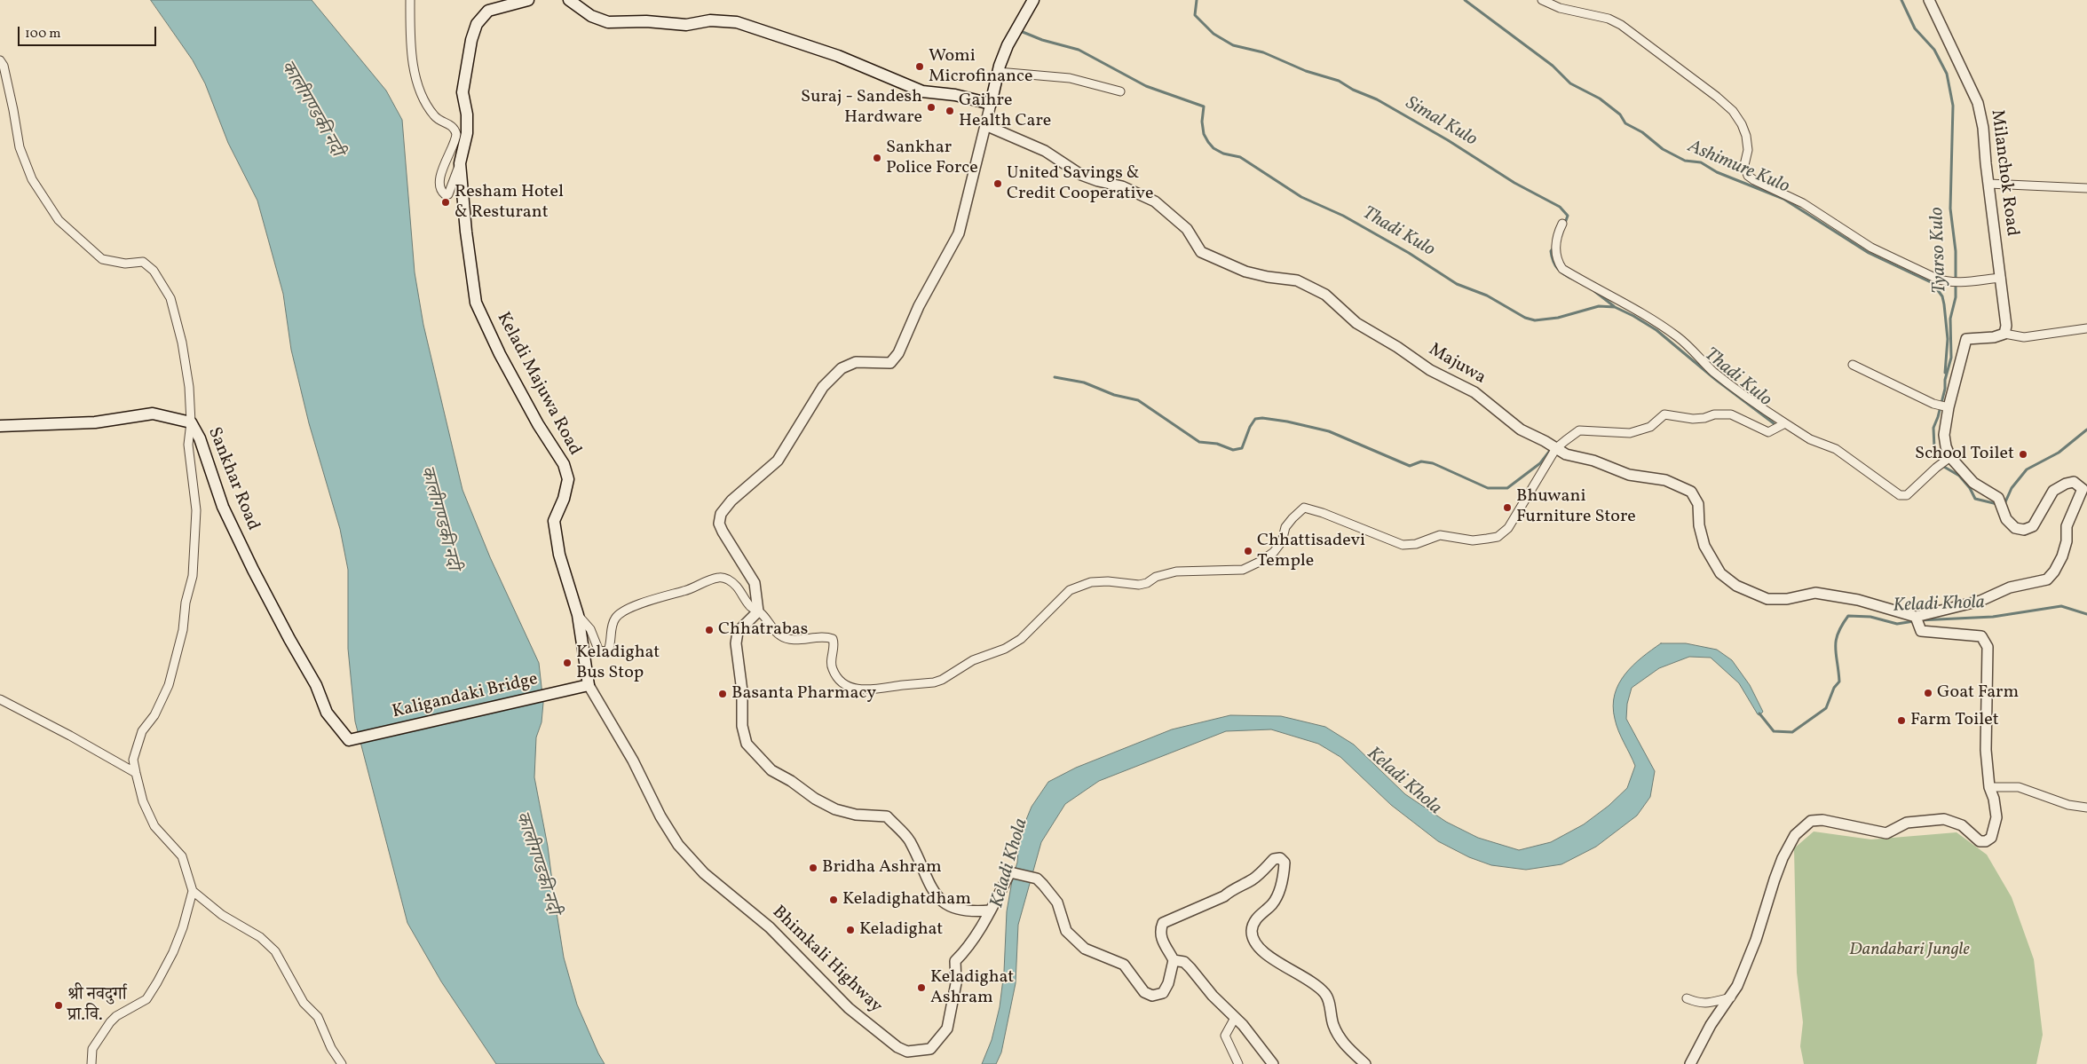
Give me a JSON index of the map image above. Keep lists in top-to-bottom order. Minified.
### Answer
{"streets":{"main road":["Keladi Majuwa Road","Sankhar Road","Kaligandaki Bridge"],"street":["Milanchok Road","Majuwa","Bhimkali Highway"]},"crossings":[["Keladi Majuwa Road","Kaligandaki Bridge"],["Keladi Majuwa Road","Bhimkali Highway"],["Sankhar Road","Kaligandaki Bridge"],["Kaligandaki Bridge","Bhimkali Highway"]],"water":["कालीगण्डकी नदी","Simal Kulo","Ashimure Kulo","Thadi Kulo","Tyarso Kulo","Keladi Khola"],"parks":["Dandabari Jungle"],"places":["Womi Microfinance","Suraj - Sandesh Hardware","Gaihre Health Care","Sankhar Police Force","United Savings & Credit Cooperative","Resham Hotel & Resturant","School Toilet","Bhuwani Furniture Store","Chhattisadevi Temple","Chhatrabas","Keladighat Bus Stop","Goat Farm","Basanta Pharmacy","Farm Toilet","Bridha Ashram","Keladighatdham","Keladighat","Keladighat Ashram","श्री नवदुर्गा प्रा.वि."],"scale_bar":"100 m"}
